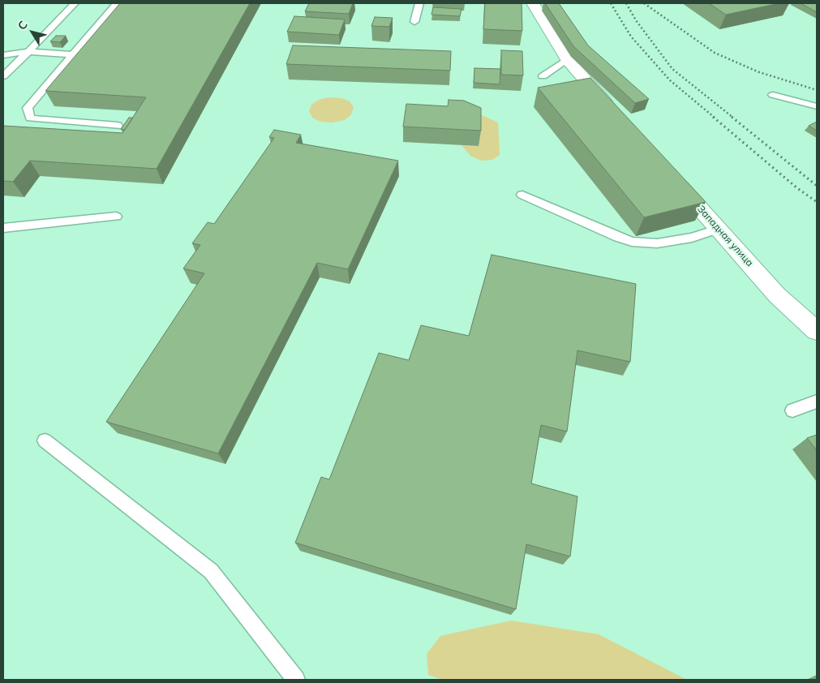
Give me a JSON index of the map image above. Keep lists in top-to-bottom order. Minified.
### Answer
{"streets":{"street":["Западная улица"]},"north":"top left"}
